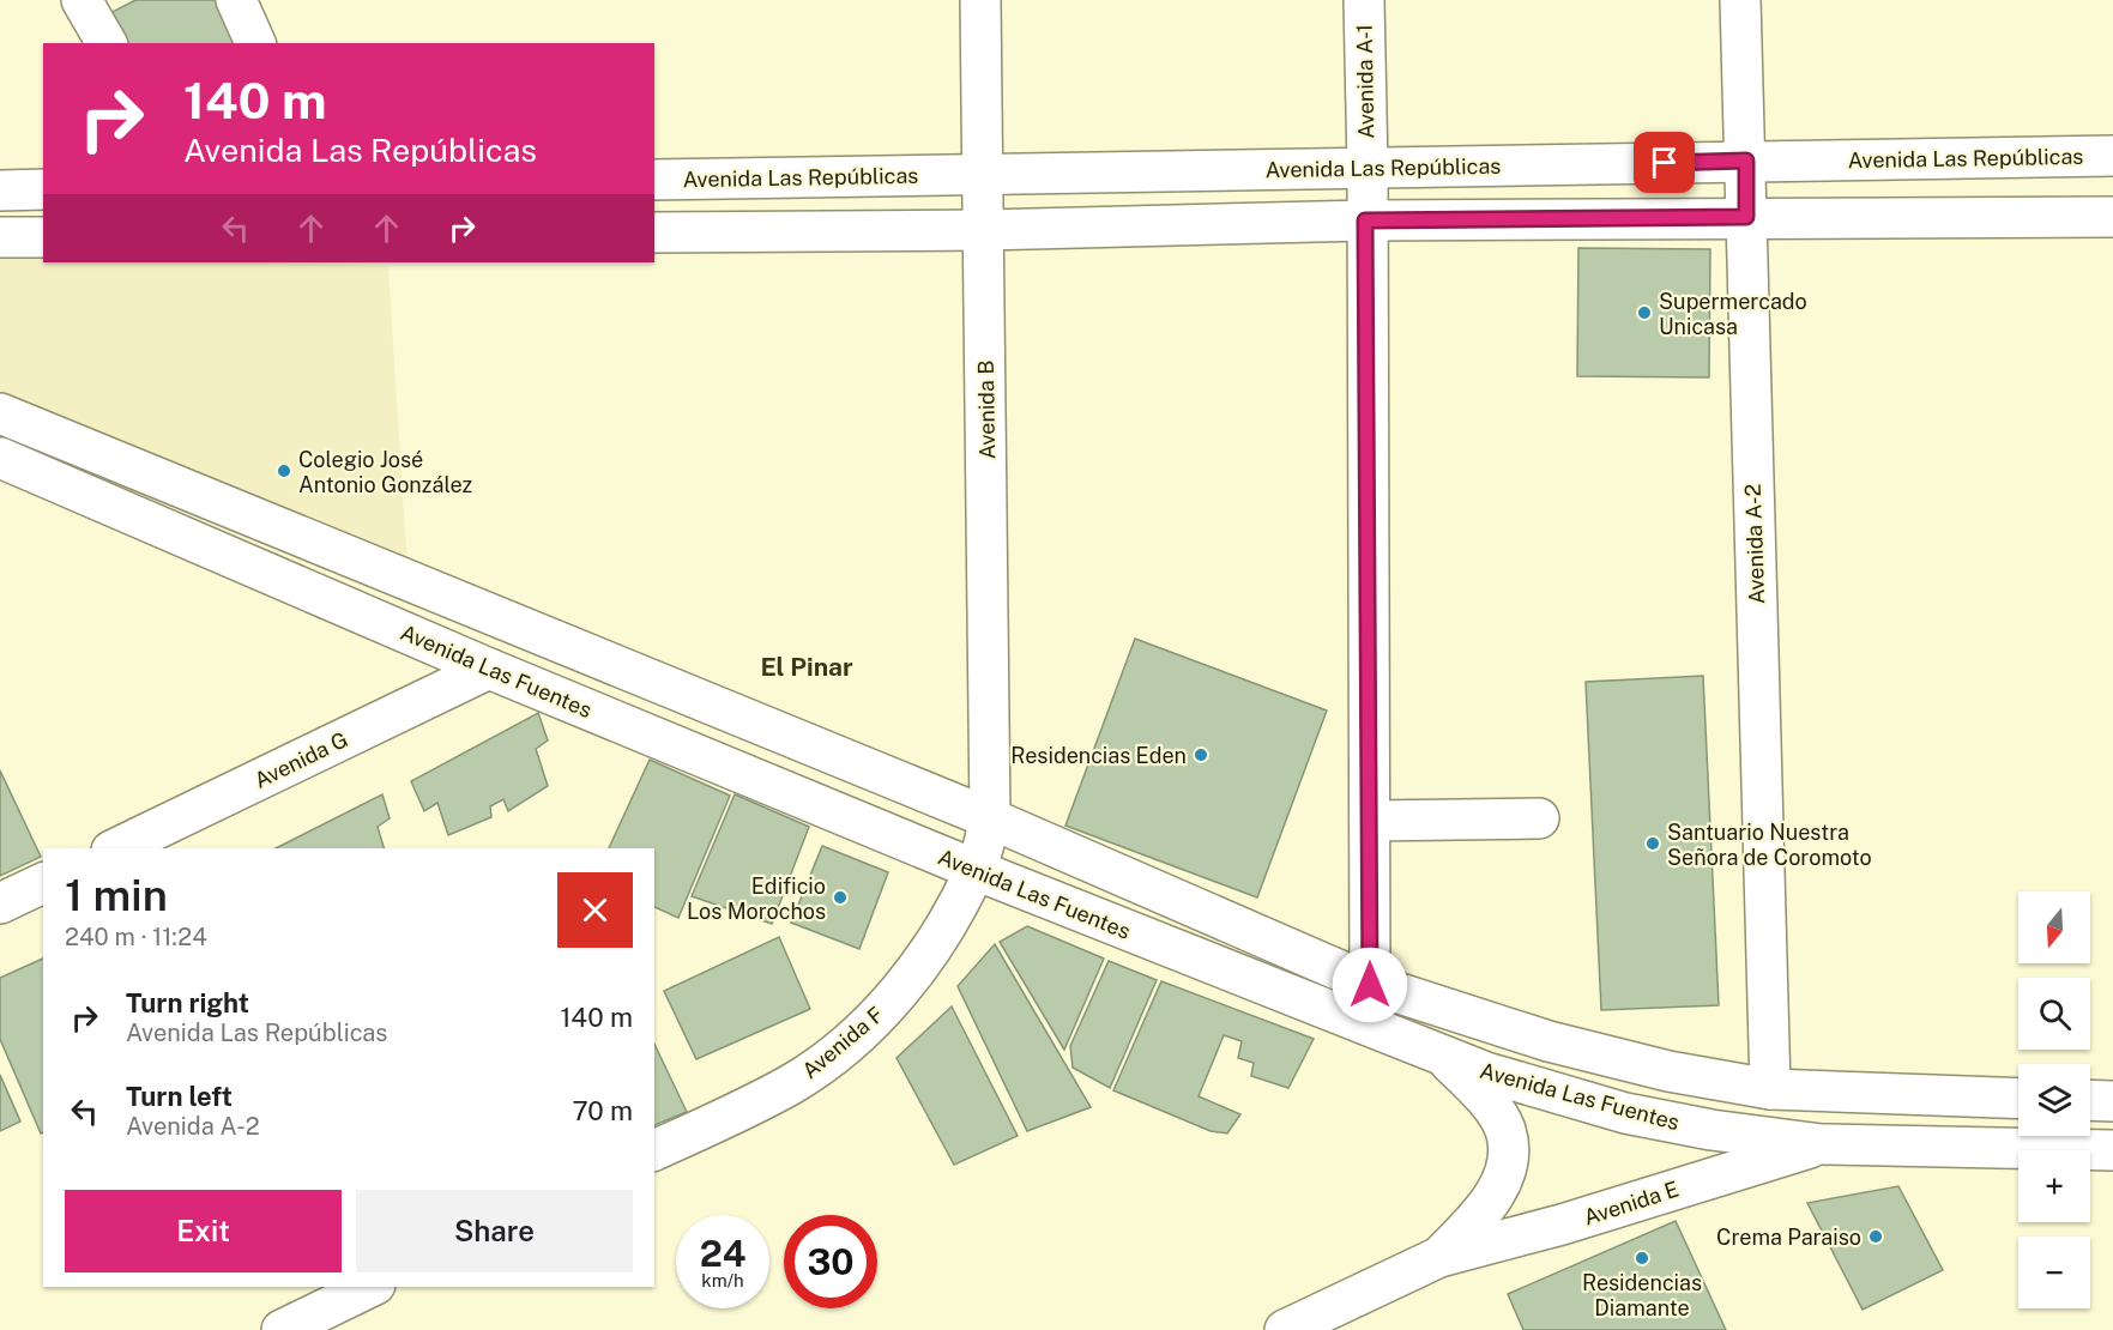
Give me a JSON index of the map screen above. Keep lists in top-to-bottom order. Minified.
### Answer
{"streets":{"street":["Avenida A-1","Avenida Las Repúblicas","Avenida B","Avenida A-2","Avenida Las Fuentes","Avenida G","Avenida F","Avenida E"]},"crossings":[["Avenida A-1","Avenida Las Repúblicas"],["Avenida A-1","Avenida Las Fuentes"],["Avenida Las Repúblicas","Avenida B"],["Avenida Las Repúblicas","Avenida A-2"],["Avenida B","Avenida Las Fuentes"],["Avenida B","Avenida F"],["Avenida Las Fuentes","Avenida G"],["Avenida Las Fuentes","Avenida F"],["Avenida Las Fuentes","Avenida E"]],"districts":["El Pinar"],"places":["Supermercado Unicasa","Colegio José Antonio González","Residencias Eden","Santuario Nuestra Señora de Coromoto","Edificio Los Morochos","Crema Paraiso","Residencias Diamante"],"north":"bottom","page":{"turn":["140 m","Avenida Las Repúblicas"],"heading":["1 min","240 m · 11:24"],"map_buttons":["+","−"],"list":[{"name":"Turn right","note":"Avenida Las Repúblicas","value":"140 m"},{"name":"Turn left","note":"Avenida A-2","value":"70 m"}],"buttons":["Exit","Share"],"speed":"24 km/h","limit":"30"}}
